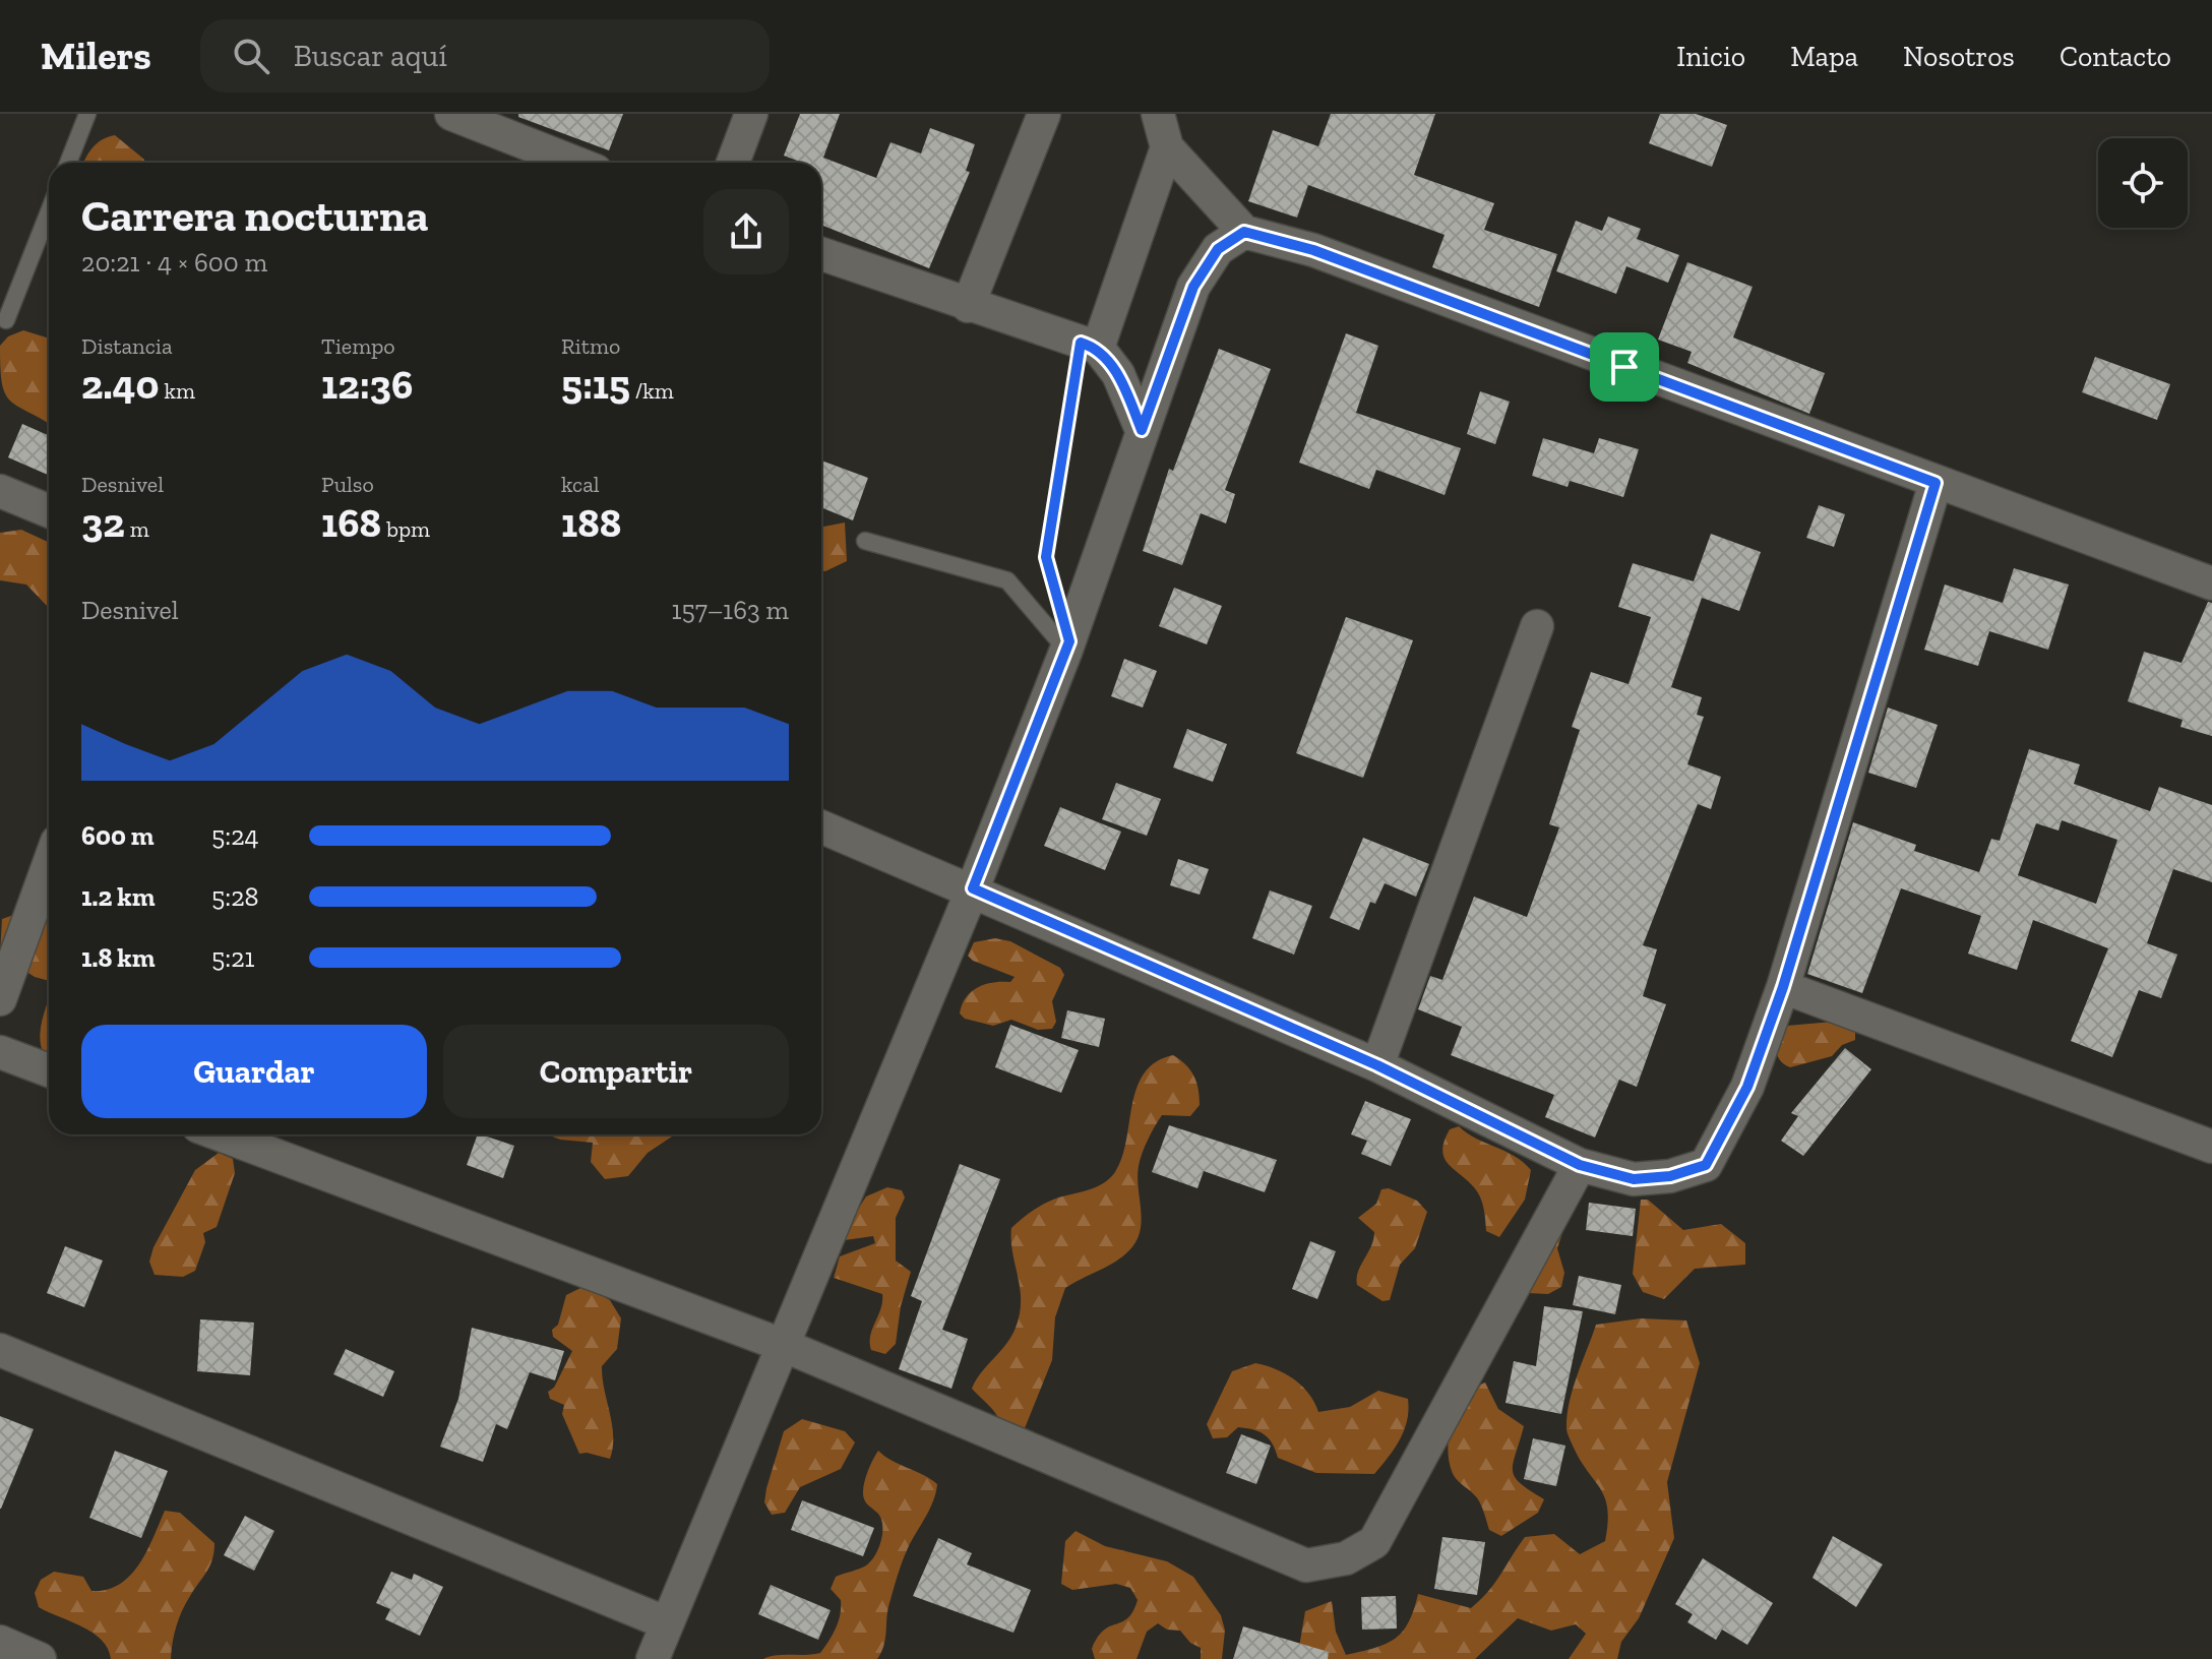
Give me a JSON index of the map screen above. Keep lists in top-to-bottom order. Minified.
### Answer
{"page":{"header":"Milers","search":"Buscar aquí","nav":["Inicio","Mapa","Nosotros","Contacto"],"heading":["Carrera nocturna","20:21 · 4 × 600 m"],"stats":[["Distancia","2.40 km"],["Tiempo","12:36"],["Ritmo","5:15 /km"],["Desnivel","32 m"],["Pulso","168 bpm"],["kcal","188"]],"chart":["Desnivel","157–163 m"],"list":[{"name":"600 m","note":"5:24"},{"name":"1.2 km","note":"5:28"},{"name":"1.8 km","note":"5:21"}],"buttons":["Guardar","Compartir"]}}
